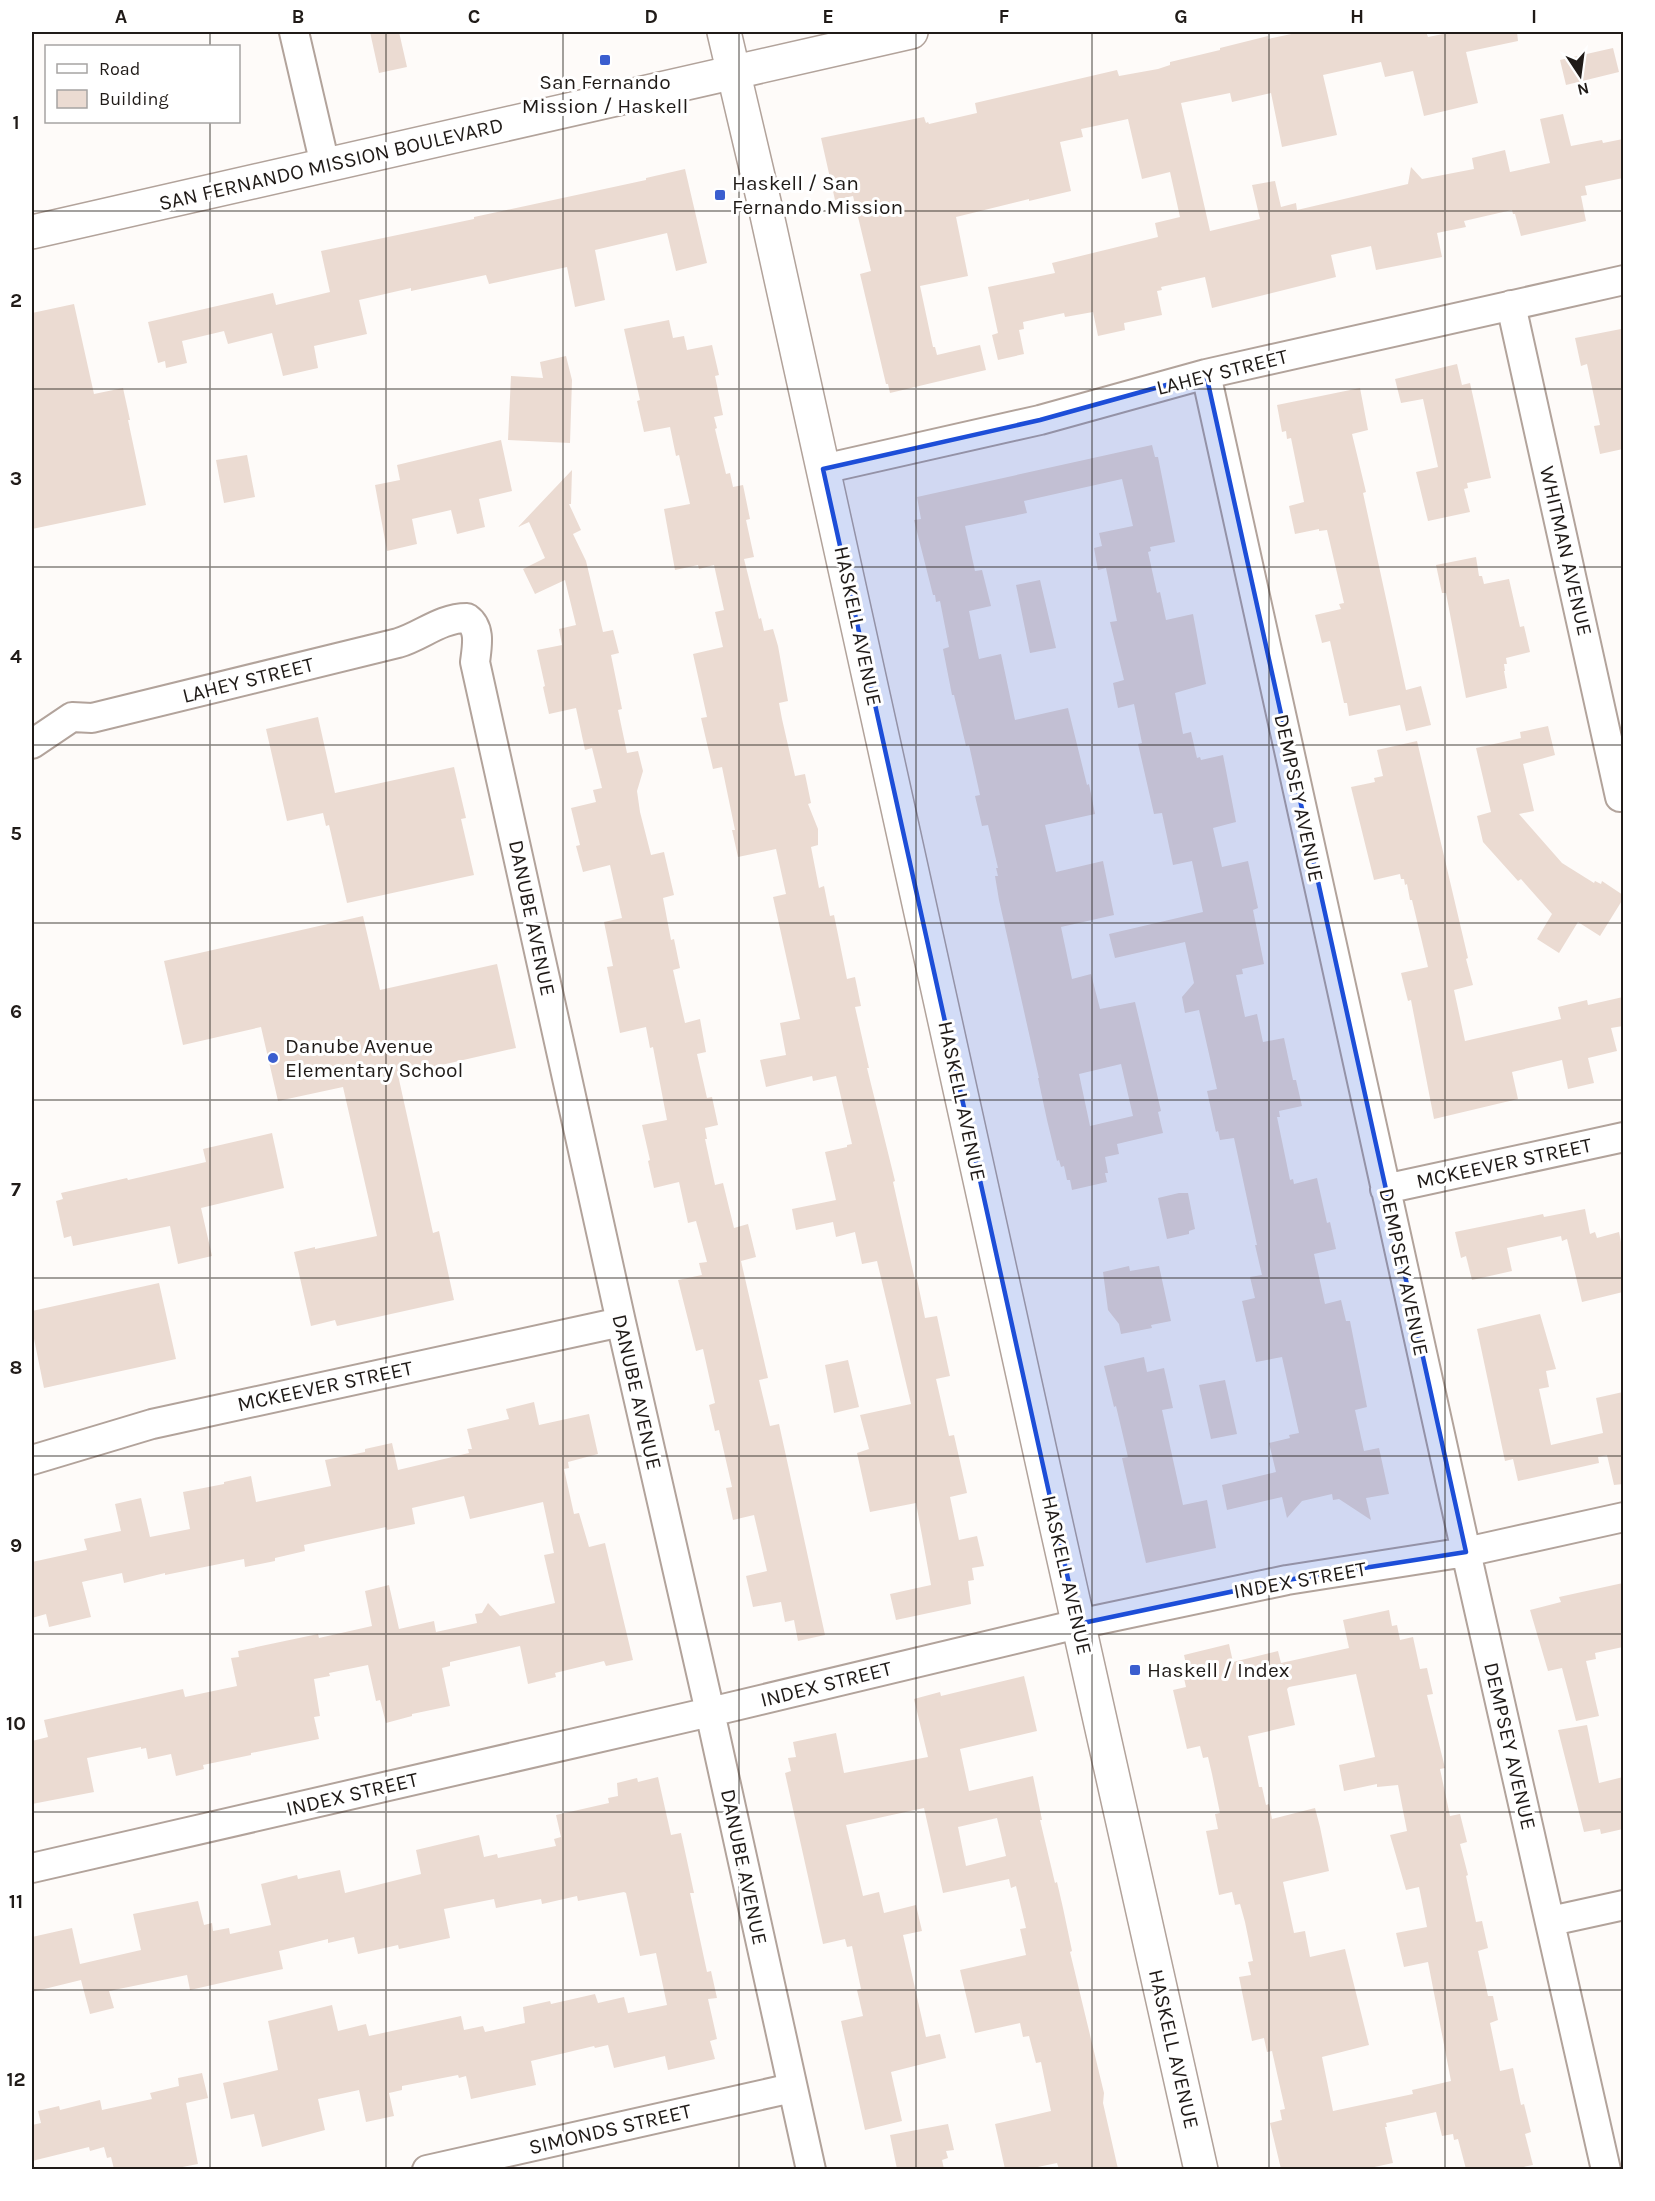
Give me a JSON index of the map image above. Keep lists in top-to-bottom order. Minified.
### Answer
{"streets":{"main road":["SAN FERNANDO MISSION BOULEVARD","HASKELL AVENUE"],"street":["LAHEY STREET","WHITMAN AVENUE","DEMPSEY AVENUE","DANUBE AVENUE","MCKEEVER STREET","INDEX STREET","SIMONDS STREET"]},"crossings":[["SAN FERNANDO MISSION BOULEVARD","HASKELL AVENUE"],["LAHEY STREET","WHITMAN AVENUE"],["LAHEY STREET","HASKELL AVENUE"],["LAHEY STREET","DEMPSEY AVENUE"],["LAHEY STREET","DANUBE AVENUE"],["HASKELL AVENUE","INDEX STREET"],["DEMPSEY AVENUE","MCKEEVER STREET"],["DEMPSEY AVENUE","INDEX STREET"],["DANUBE AVENUE","MCKEEVER STREET"],["DANUBE AVENUE","INDEX STREET"],["DANUBE AVENUE","SIMONDS STREET"]],"places":{"transit":["San Fernando Mission / Haskell","Haskell / San Fernando Mission","Haskell / Index"],"other":["Danube Avenue Elementary School"]},"legend":["Road","Building"],"north":"bottom","grid":{"columns":["A","B","C","D","E","F","G","H","I"],"rows":["1","2","3","4","5","6","7","8","9","10","11","12"]}}
